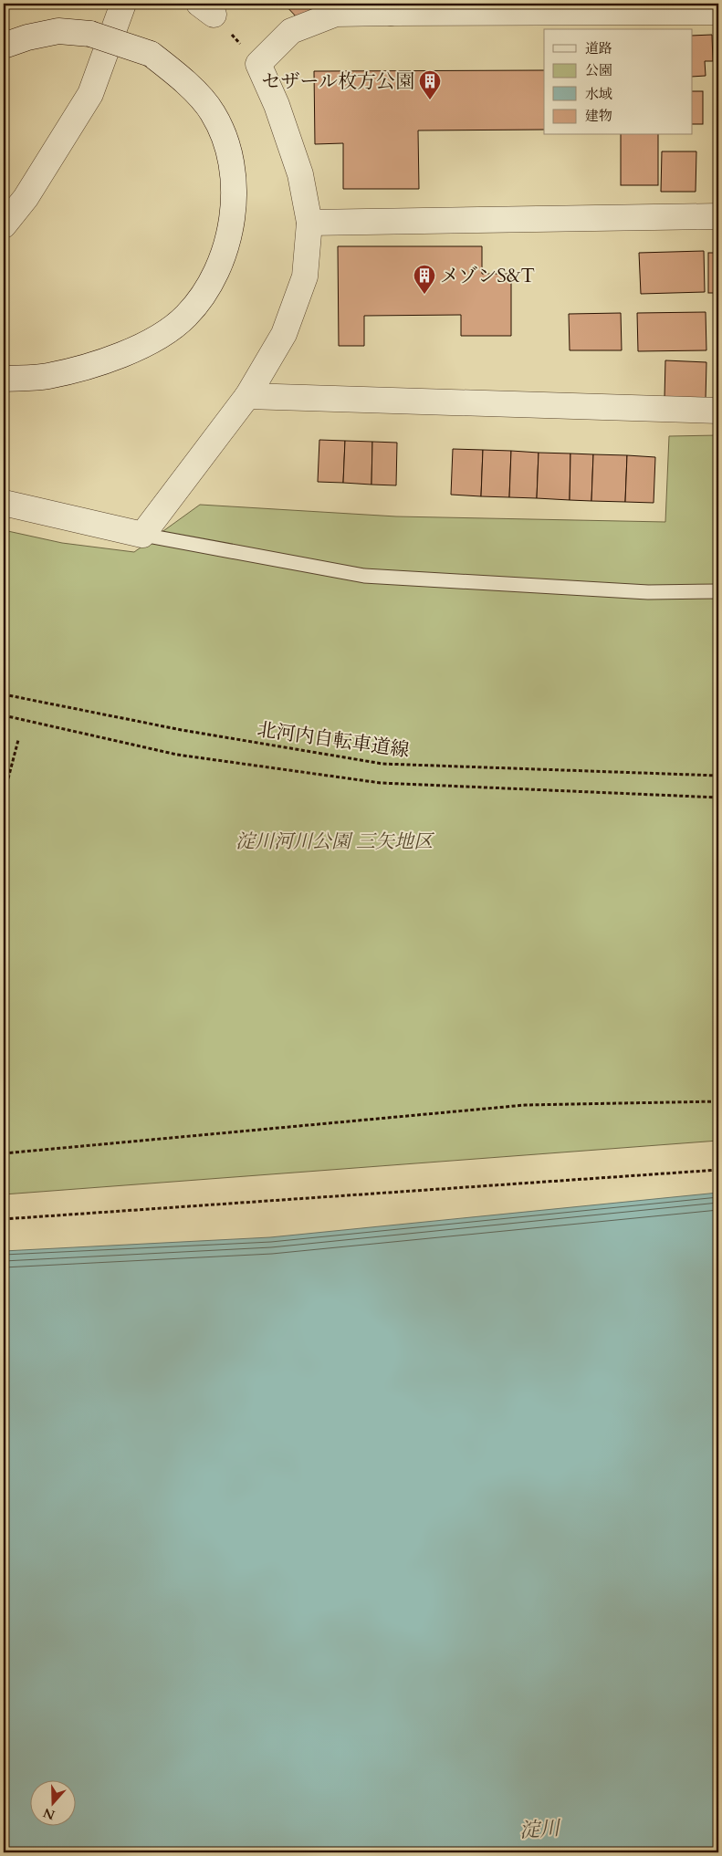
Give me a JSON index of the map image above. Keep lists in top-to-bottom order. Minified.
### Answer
{"streets":{"path":["北河内自転車道線"]},"water":["淀川"],"parks":["淀川河川公園 三矢地区"],"places":{"building":["セザール枚方公園","メゾンS&T"]},"legend":["道路","公園","水域","建物"],"north":"bottom"}
